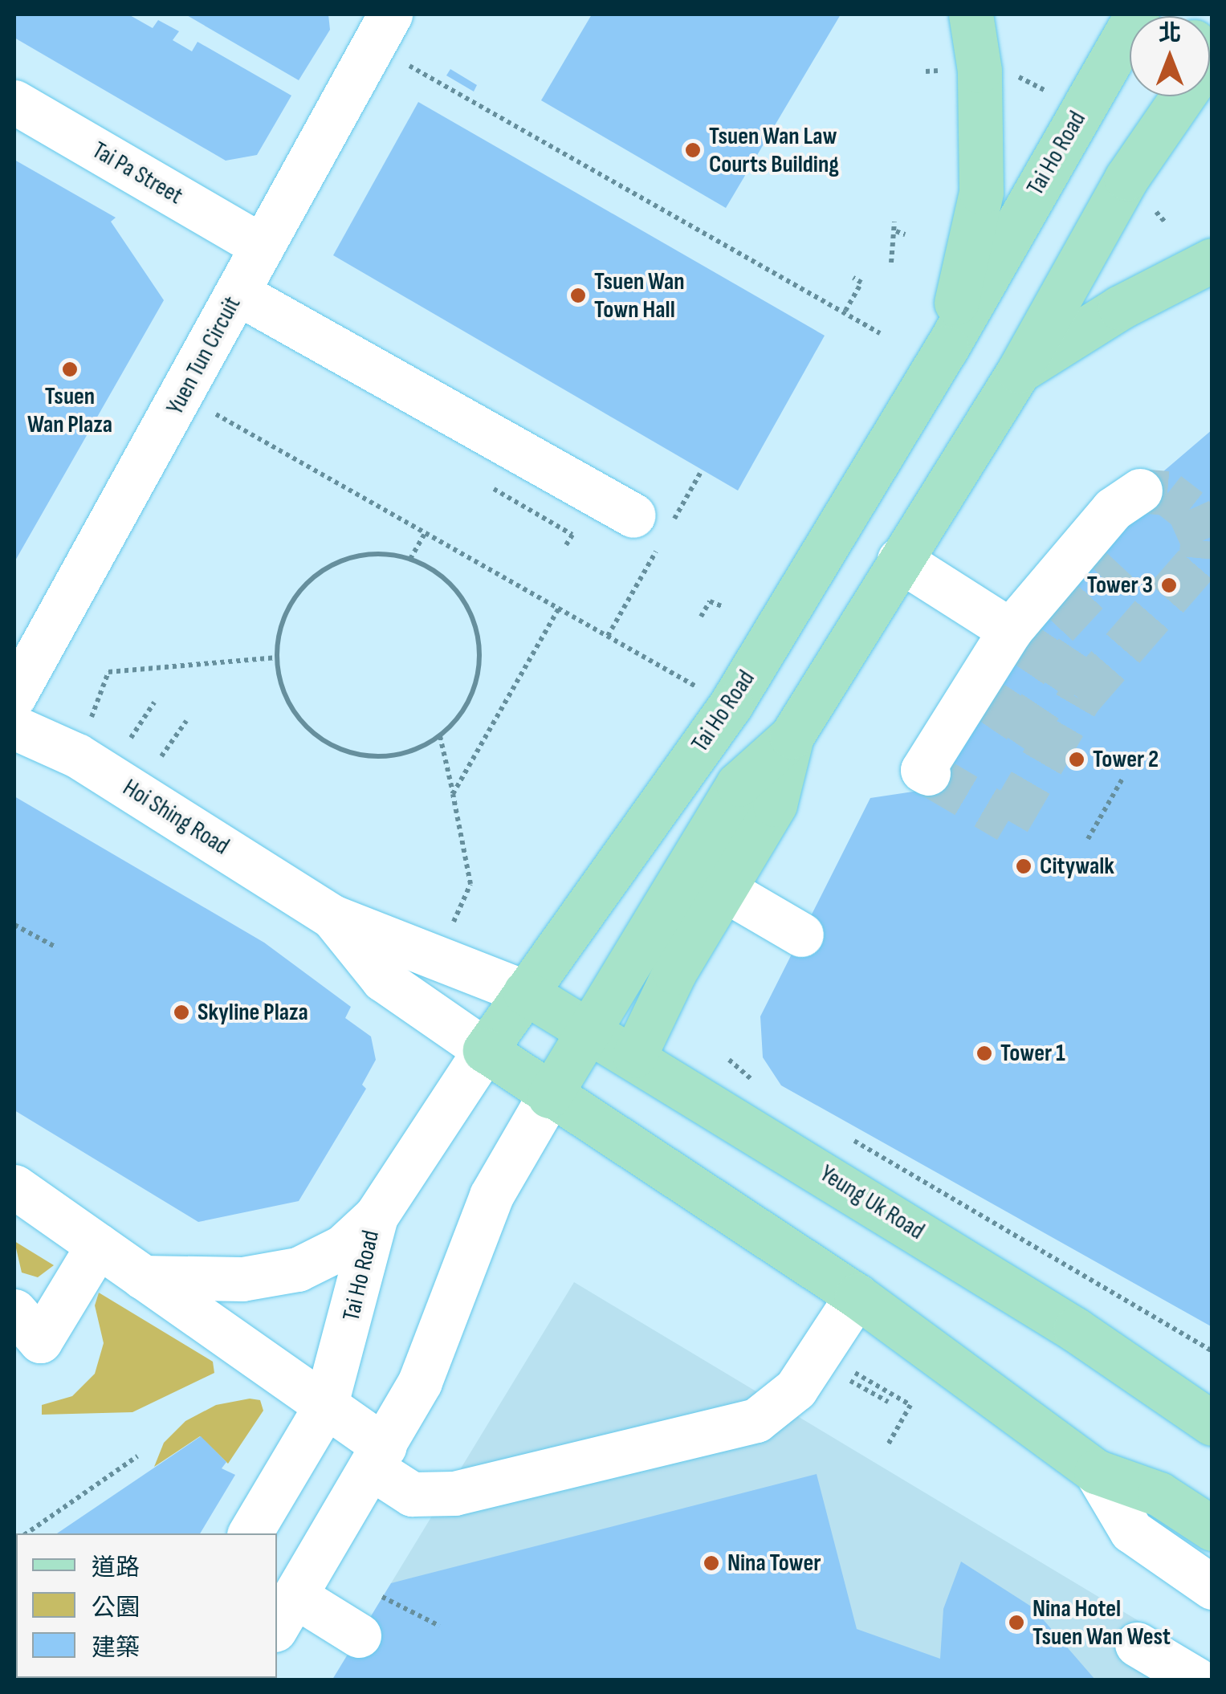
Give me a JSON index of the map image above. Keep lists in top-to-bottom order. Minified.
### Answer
{"streets":{"main road":["Tai Ho Road","Yeung Uk Road"],"street":["Tai Pa Street","Yuen Tun Circuit","Hoi Shing Road"]},"crossings":[["Tai Ho Road","Hoi Shing Road"],["Tai Ho Road","Yeung Uk Road"],["Tai Pa Street","Yuen Tun Circuit"],["Hoi Shing Road","Yeung Uk Road"]],"places":["Tsuen Wan Law Courts Building","Tsuen Wan Town Hall","Tsuen Wan Plaza","Tower 3","Tower 2","Citywalk","Skyline Plaza","Tower 1","Nina Tower","Nina Hotel Tsuen Wan West"],"legend":["道路","公園","建築"],"north":"top"}
